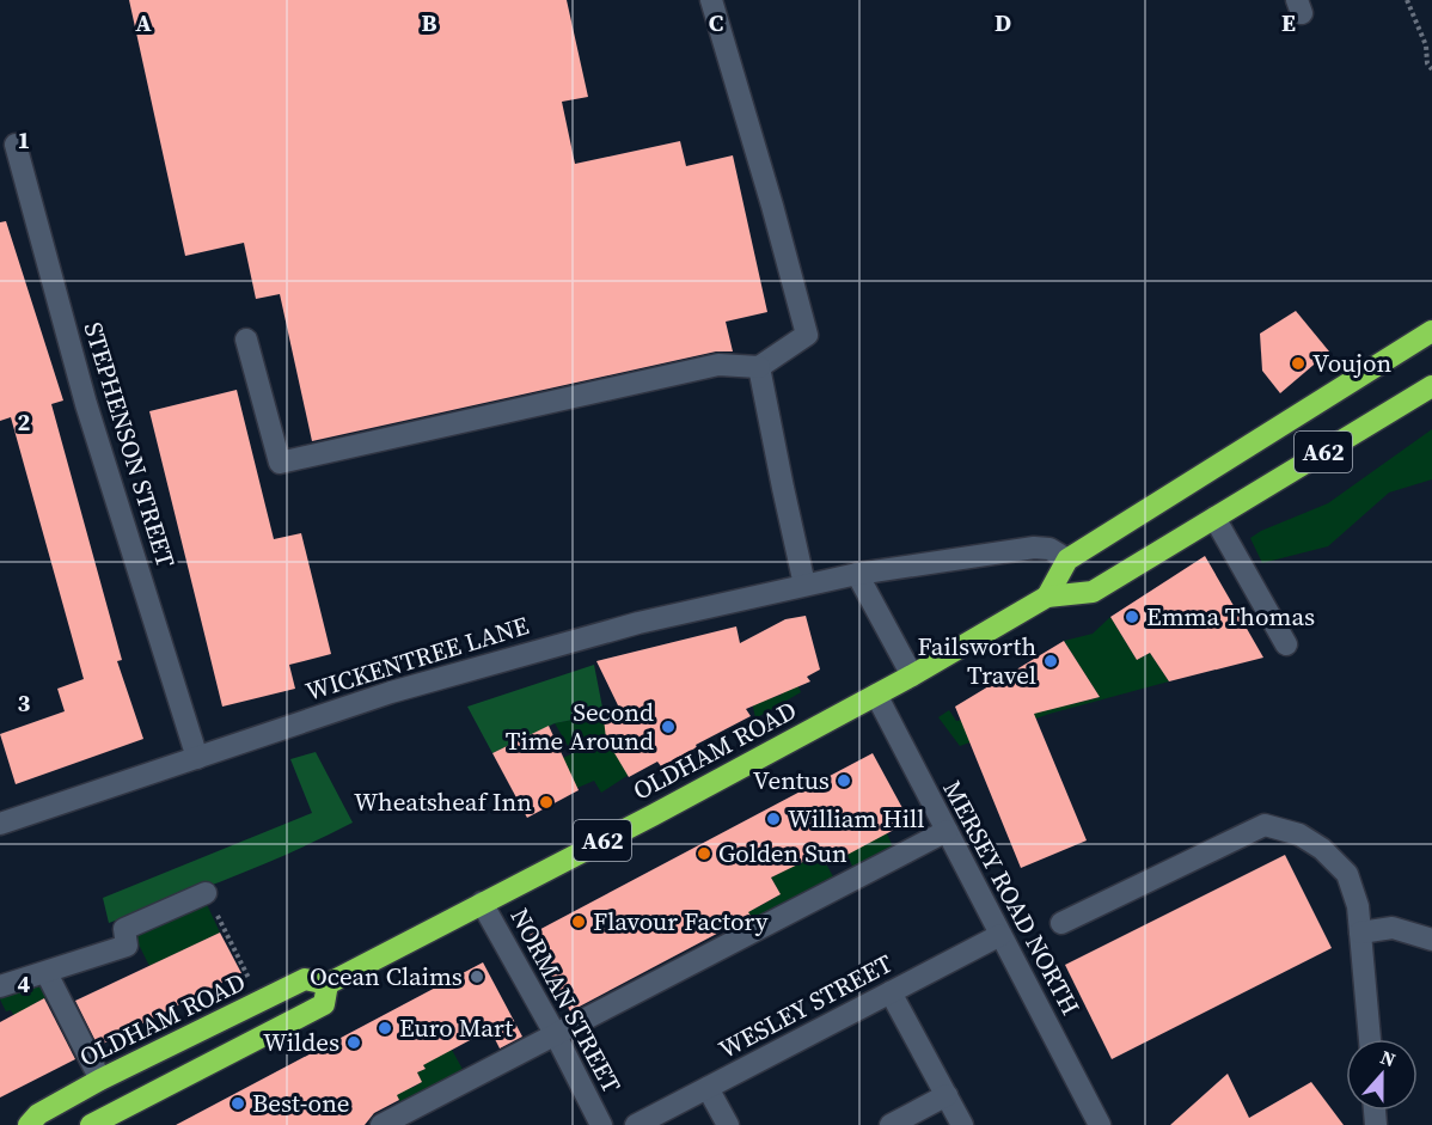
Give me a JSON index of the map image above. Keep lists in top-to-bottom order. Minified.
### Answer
{"streets":{"highway":["A62","OLDHAM ROAD"],"street":["STEPHENSON STREET","WICKENTREE LANE","MERSEY ROAD NORTH","NORMAN STREET","WESLEY STREET"]},"crossings":[["STEPHENSON STREET","WICKENTREE LANE"],["A62","WICKENTREE LANE"],["A62","OLDHAM ROAD"],["OLDHAM ROAD","MERSEY ROAD NORTH"],["OLDHAM ROAD","NORMAN STREET"],["MERSEY ROAD NORTH","WESLEY STREET"]],"places":["Voujon","Emma Thomas","Failsworth Travel","Second Time Around","Ventus","Wheatsheaf Inn","William Hill","Golden Sun","Flavour Factory","Ocean Claims","Euro Mart","Wildes","Best-one"],"north":"top","grid":{"columns":["A","B","C","D","E"],"rows":["1","2","3","4"]}}
